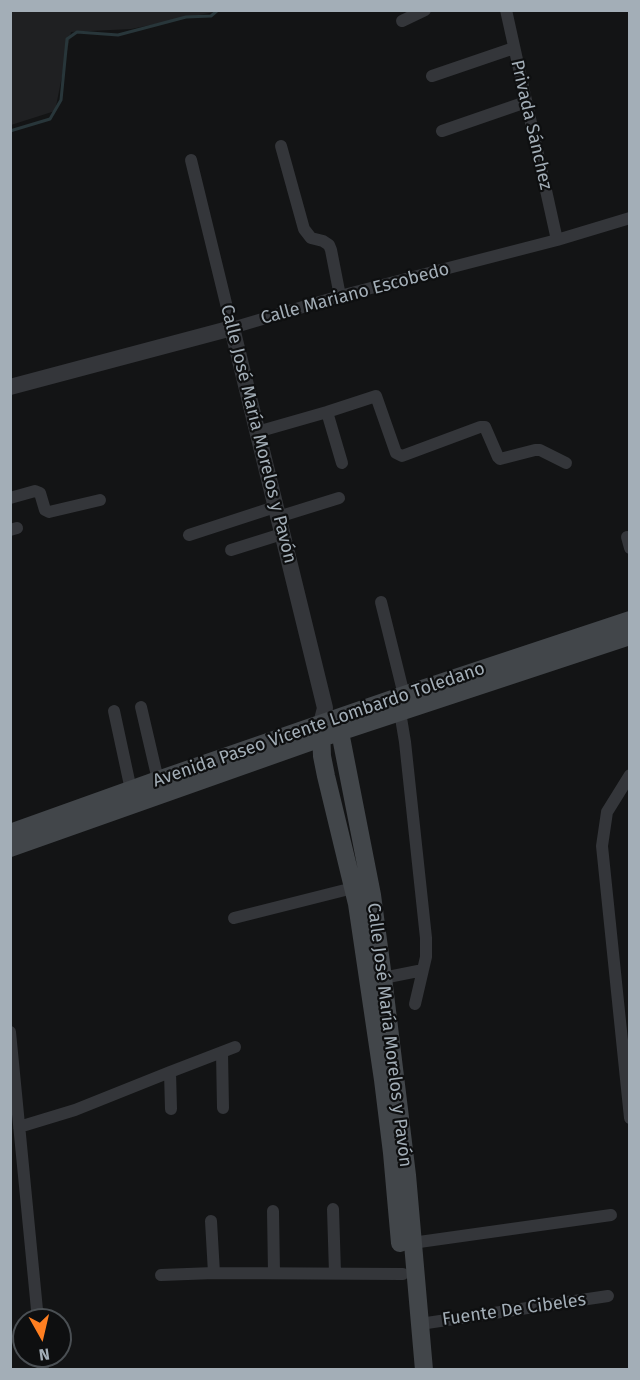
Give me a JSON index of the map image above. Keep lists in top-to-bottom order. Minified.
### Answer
{"streets":{"main road":["Calle José María Morelos y Pavón","Avenida Paseo Vicente Lombardo Toledano"],"street":["Privada Sánchez","Calle Mariano Escobedo","Fuente De Cibeles"]},"crossings":[["Privada Sánchez","Calle Mariano Escobedo"],["Calle Mariano Escobedo","Calle José María Morelos y Pavón"],["Calle José María Morelos y Pavón","Avenida Paseo Vicente Lombardo Toledano"],["Calle José María Morelos y Pavón","Fuente De Cibeles"]],"north":"bottom"}
